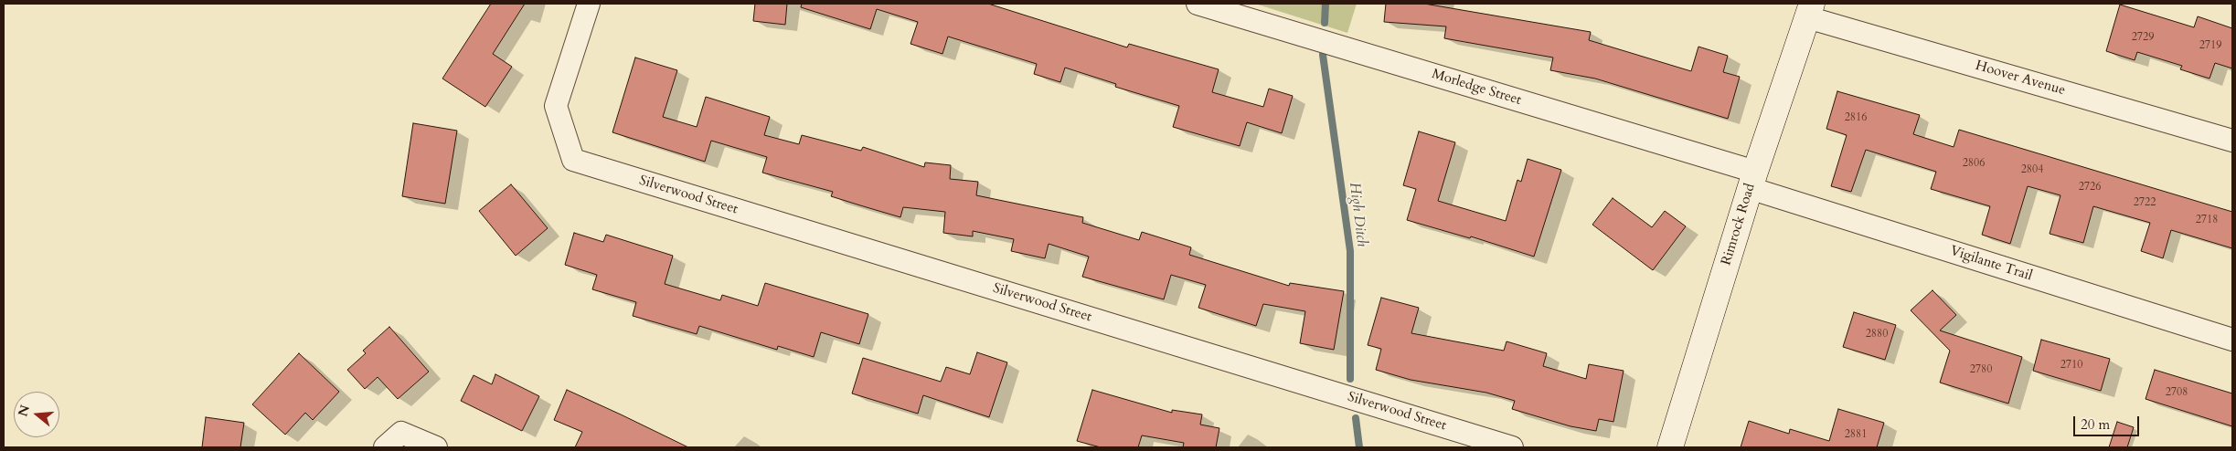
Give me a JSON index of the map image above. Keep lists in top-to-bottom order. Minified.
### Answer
{"streets":{"main road":["Rimrock Road"],"street":["Hoover Avenue","Morledge Street","Silverwood Street","Vigilante Trail"]},"crossings":[["Hoover Avenue","Rimrock Road"],["Morledge Street","Rimrock Road"],["Morledge Street","Vigilante Trail"],["Rimrock Road","Vigilante Trail"]],"water":["High Ditch"],"house_numbers":["2729","2719","2816","2806","2804","2726","2722","2718","2880","2710","2780","2708","2881"],"scale_bar":"20 m","north":"left"}
